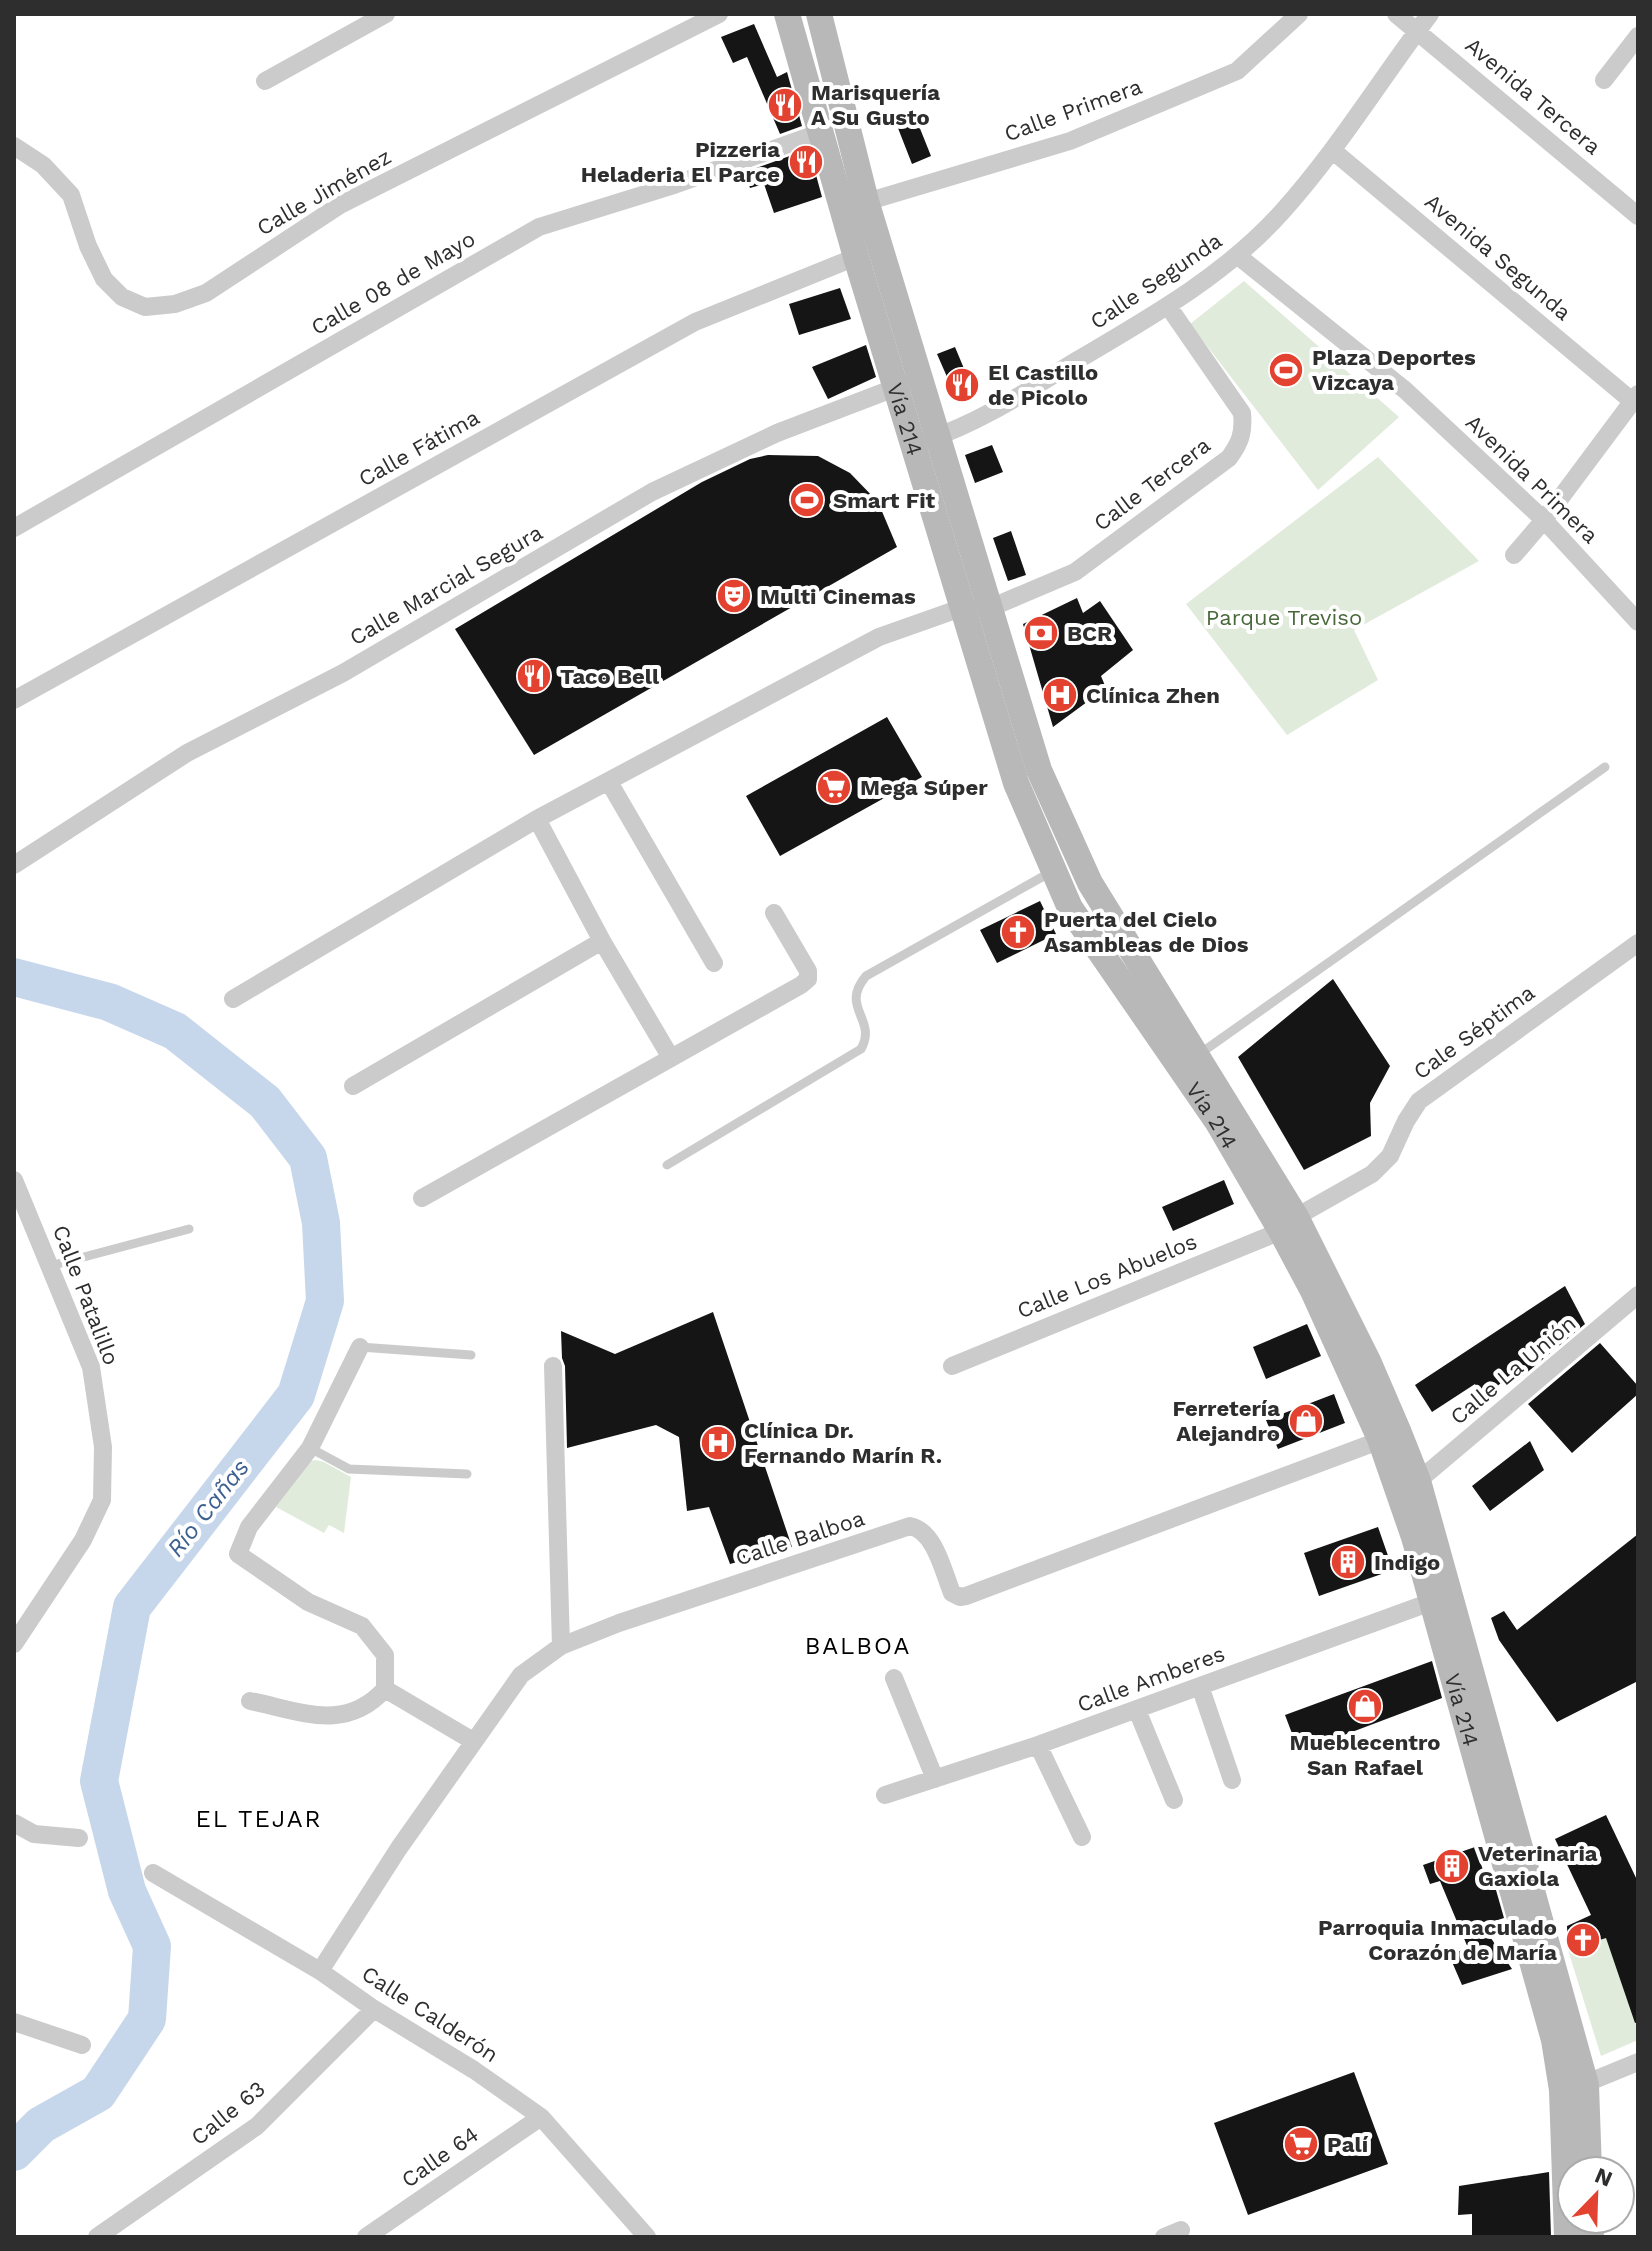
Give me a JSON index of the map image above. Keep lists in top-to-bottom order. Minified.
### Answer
{"streets":{"main road":["Vía 214"],"street":["Avenida Tercera","Calle Primera","Calle Jiménez","Avenida Segunda","Calle Segunda","Calle 08 de Mayo","Calle Fátima","Avenida Primera","Calle Tercera","Calle Marcial Segura","Cale Séptima","Calle Los Abuelos","Calle Patalillo","Calle La Unión","Calle Balboa","Calle Amberes","Calle Calderón","Calle 63","Calle 64"]},"crossings":[["Avenida Tercera","Calle Segunda"],["Calle Primera","Vía 214"],["Avenida Segunda","Calle Segunda"],["Calle Segunda","Vía 214"],["Calle Segunda","Avenida Primera"],["Calle Segunda","Calle Tercera"],["Calle 08 de Mayo","Vía 214"],["Vía 214","Calle Fátima"],["Vía 214","Calle Tercera"],["Vía 214","Calle Marcial Segura"],["Vía 214","Cale Séptima"],["Vía 214","Calle Los Abuelos"],["Vía 214","Calle La Unión"],["Vía 214","Calle Balboa"],["Vía 214","Calle Amberes"],["Cale Séptima","Calle Los Abuelos"],["Calle Balboa","Calle Calderón"],["Calle Calderón","Calle 63"],["Calle Calderón","Calle 64"]],"districts":["BALBOA","EL TEJAR"],"water":["Río Cañas"],"parks":["Parque Treviso"],"places":{"restaurant":["Marisquería A Su Gusto","Pizzeria Heladeria El Parce","El Castillo de Picolo","Taco Bell"],"sports":["Plaza Deportes Vizcaya","Smart Fit"],"theatre":["Multi Cinemas"],"bank":["BCR"],"hospital":["Clínica Zhen","Clínica Dr. Fernando Marín R."],"supermarket":["Mega Súper","Palí"],"church":["Puerta del Cielo Asambleas de Dios","Parroquia Inmaculado Corazón de María"],"shop":["Ferretería Alejandro","Mueblecentro San Rafael"],"building":["Indigo","Veterinaria Gaxiola"]},"north":"top right"}
